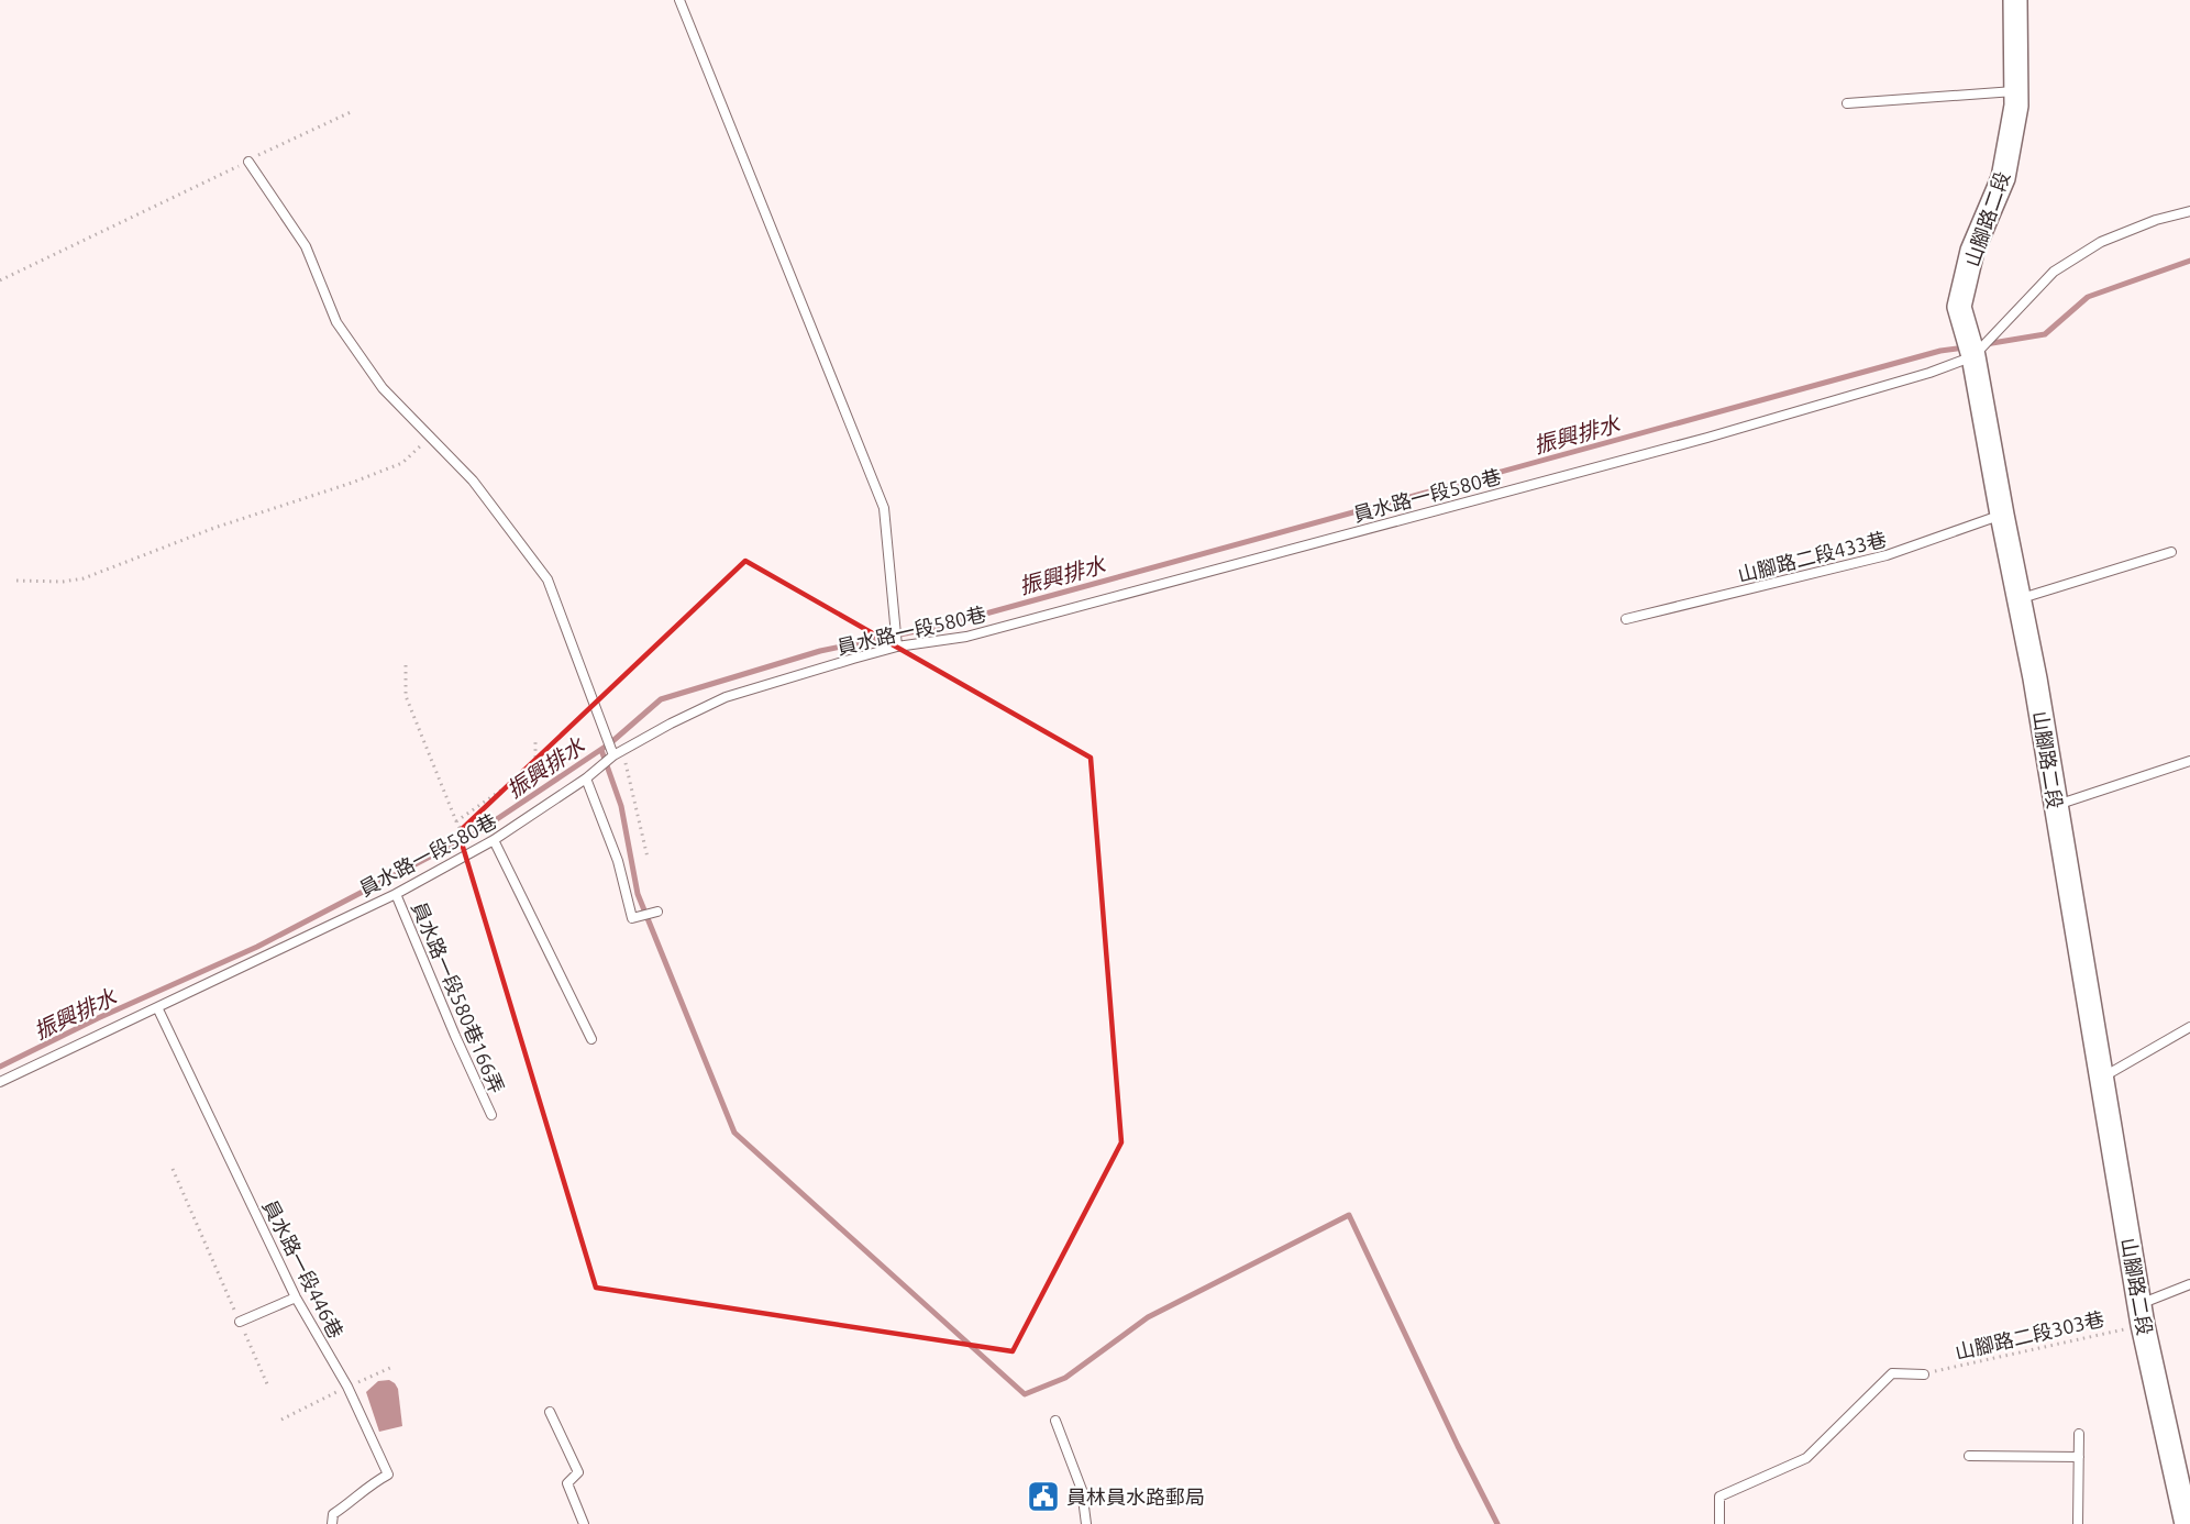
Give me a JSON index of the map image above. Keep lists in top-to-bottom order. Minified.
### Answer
{"streets":{"main road":["山腳路二段"],"lane":["員水路一段580巷","山腳路二段433巷","員水路一段580巷166弄","員水路一段446巷"],"path":["山腳路二段303巷"]},"crossings":[["山腳路二段","員水路一段580巷"],["山腳路二段","山腳路二段433巷"],["山腳路二段","山腳路二段303巷"],["員水路一段580巷","員水路一段580巷166弄"],["員水路一段580巷","員水路一段446巷"]],"water":["振興排水"],"places":{"public building":["員林員水路郵局"]}}
